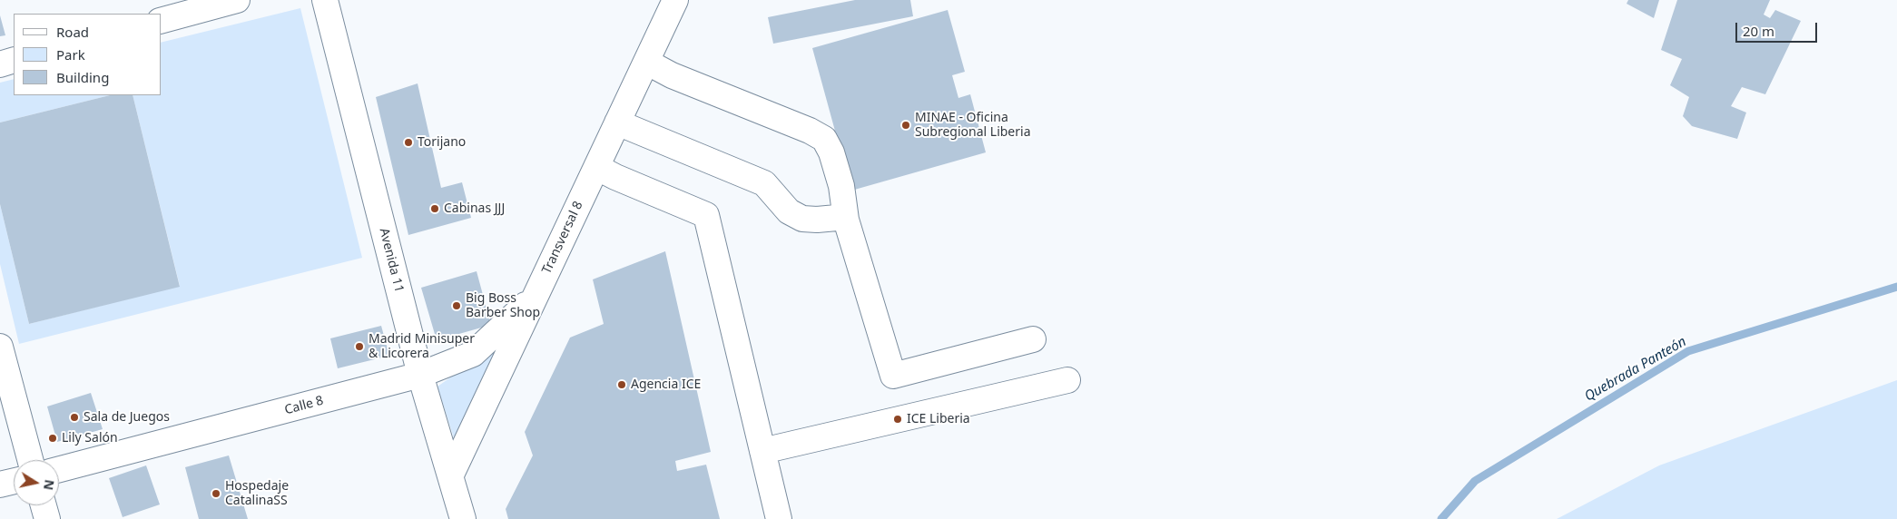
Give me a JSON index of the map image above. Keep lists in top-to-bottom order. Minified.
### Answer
{"streets":{"street":["Transversal 8","Avenida 11","Calle 8"]},"crossings":[["Transversal 8","Avenida 11"],["Transversal 8","Calle 8"],["Avenida 11","Calle 8"]],"water":["Quebrada Panteón"],"places":["MINAE - Oficina Subregional Liberia","Torijano","Cabinas JJJ","Big Boss Barber Shop","Madrid Minisuper & Licorera","Agencia ICE","Sala de Juegos","ICE Liberia","Lily Salón","Hospedaje CatalinaSS"],"legend":["Road","Park","Building"],"scale_bar":"20 m","north":"right"}
